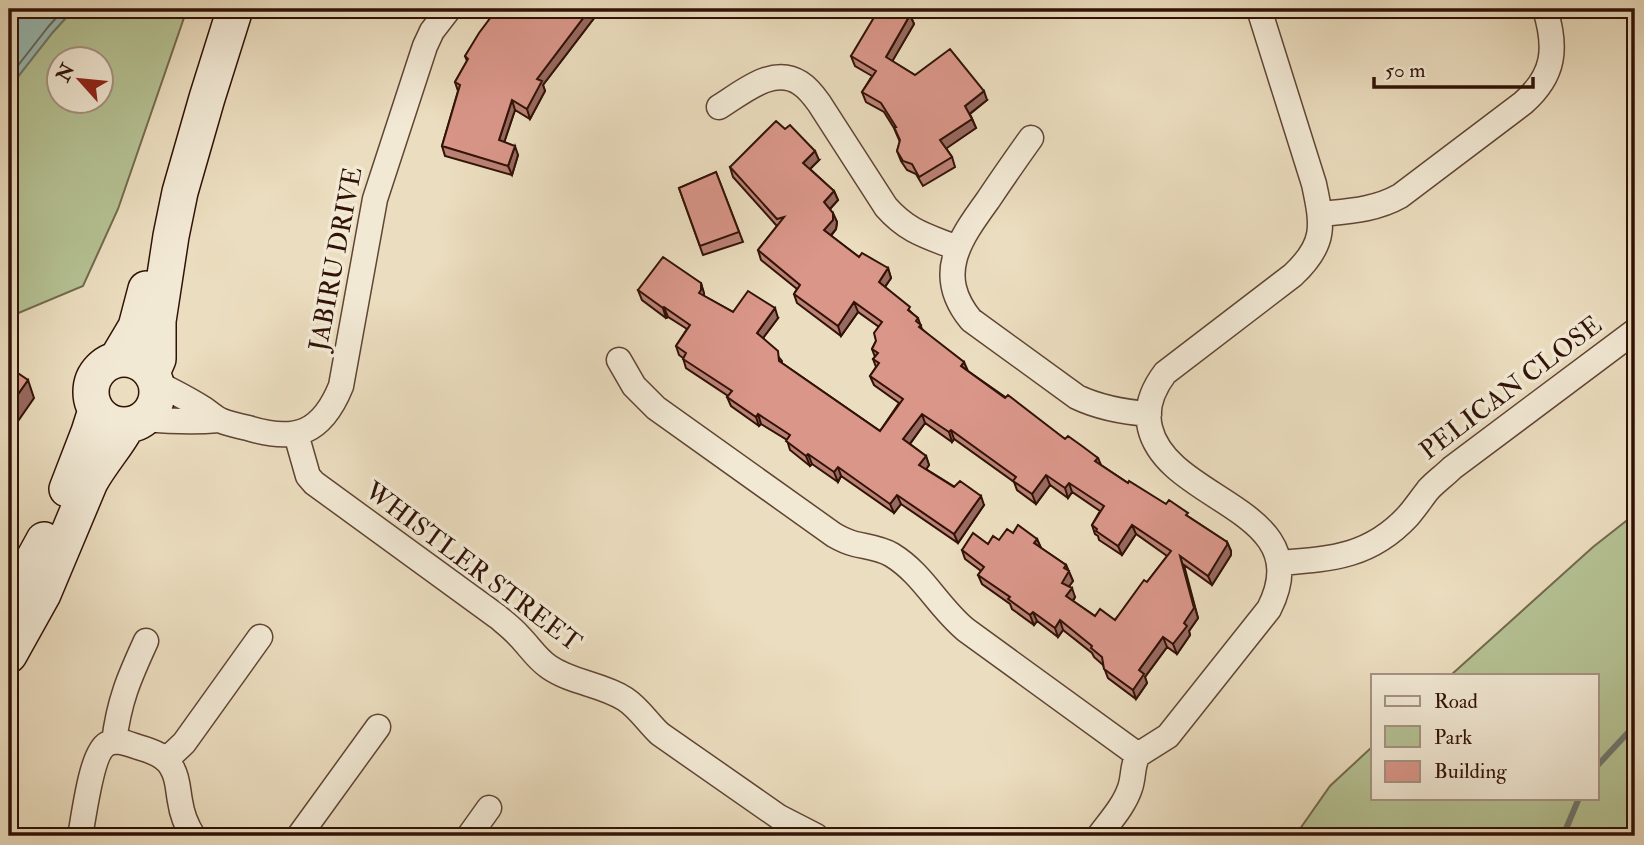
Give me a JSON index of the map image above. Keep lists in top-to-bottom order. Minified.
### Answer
{"streets":{"street":["JABIRU DRIVE","PELICAN CLOSE","WHISTLER STREET"]},"crossings":[["JABIRU DRIVE","WHISTLER STREET"]],"legend":["Road","Park","Building"],"scale_bar":"50 m","north":"top left"}
